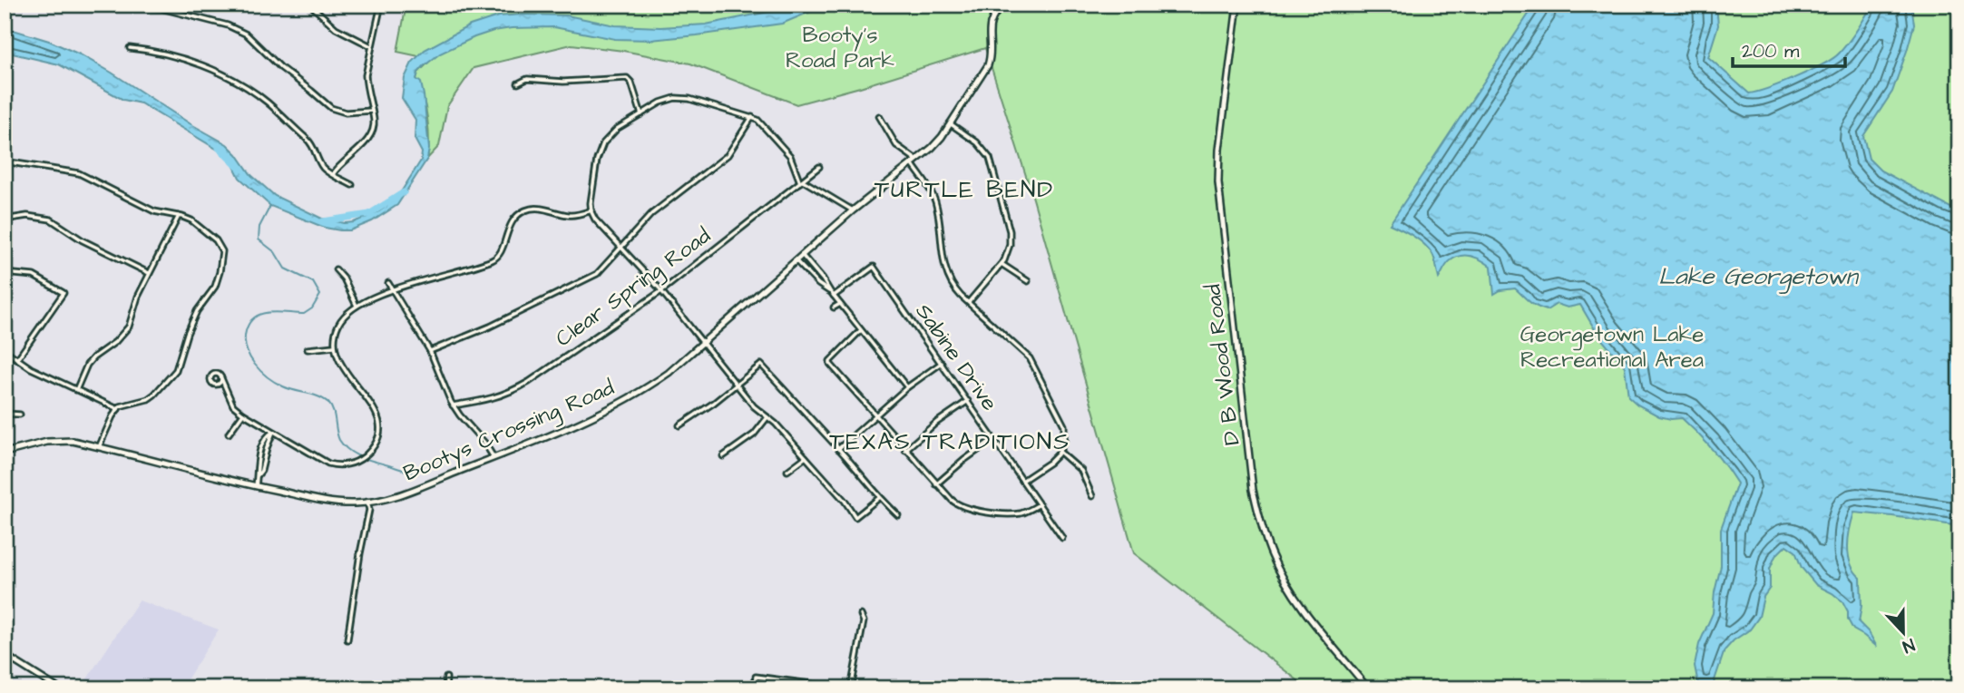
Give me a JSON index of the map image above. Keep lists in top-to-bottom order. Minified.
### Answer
{"streets":{"street":["Clear Spring Road","Sabine Drive","D B Wood Road","Bootys Crossing Road"]},"districts":["TURTLE BEND","TEXAS TRADITIONS"],"water":["Lake Georgetown"],"parks":["Booty's Road Park","Georgetown Lake Recreational Area"],"scale_bar":"200 m","north":"bottom"}
